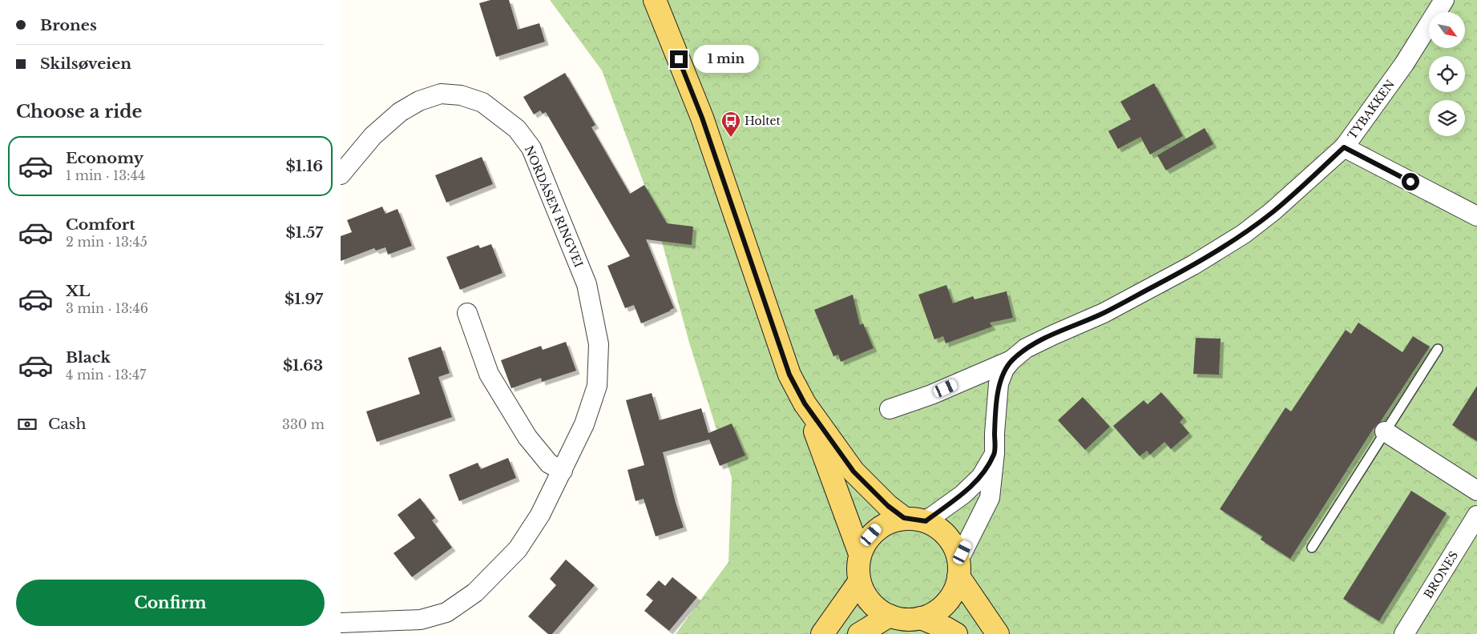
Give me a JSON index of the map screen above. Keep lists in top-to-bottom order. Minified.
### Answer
{"streets":{"street":["TYBAKKEN","NORDÅSEN RINGVEI","BRONES"]},"places":{"bus stop":["Holtet"]},"north":"bottom right","page":{"banner":["Brones","Skilsøveien"],"bubble":"1 min","heading":"Choose a ride","list":[{"name":"Economy","note":"1 min · 13:44","value":"$1.16"},{"name":"Comfort","note":"2 min · 13:45","value":"$1.57"},{"name":"XL","note":"3 min · 13:46","value":"$1.97"},{"name":"Black","note":"4 min · 13:47","value":"$1.63"}],"pay":["Cash","330 m"],"buttons":"Confirm"}}
